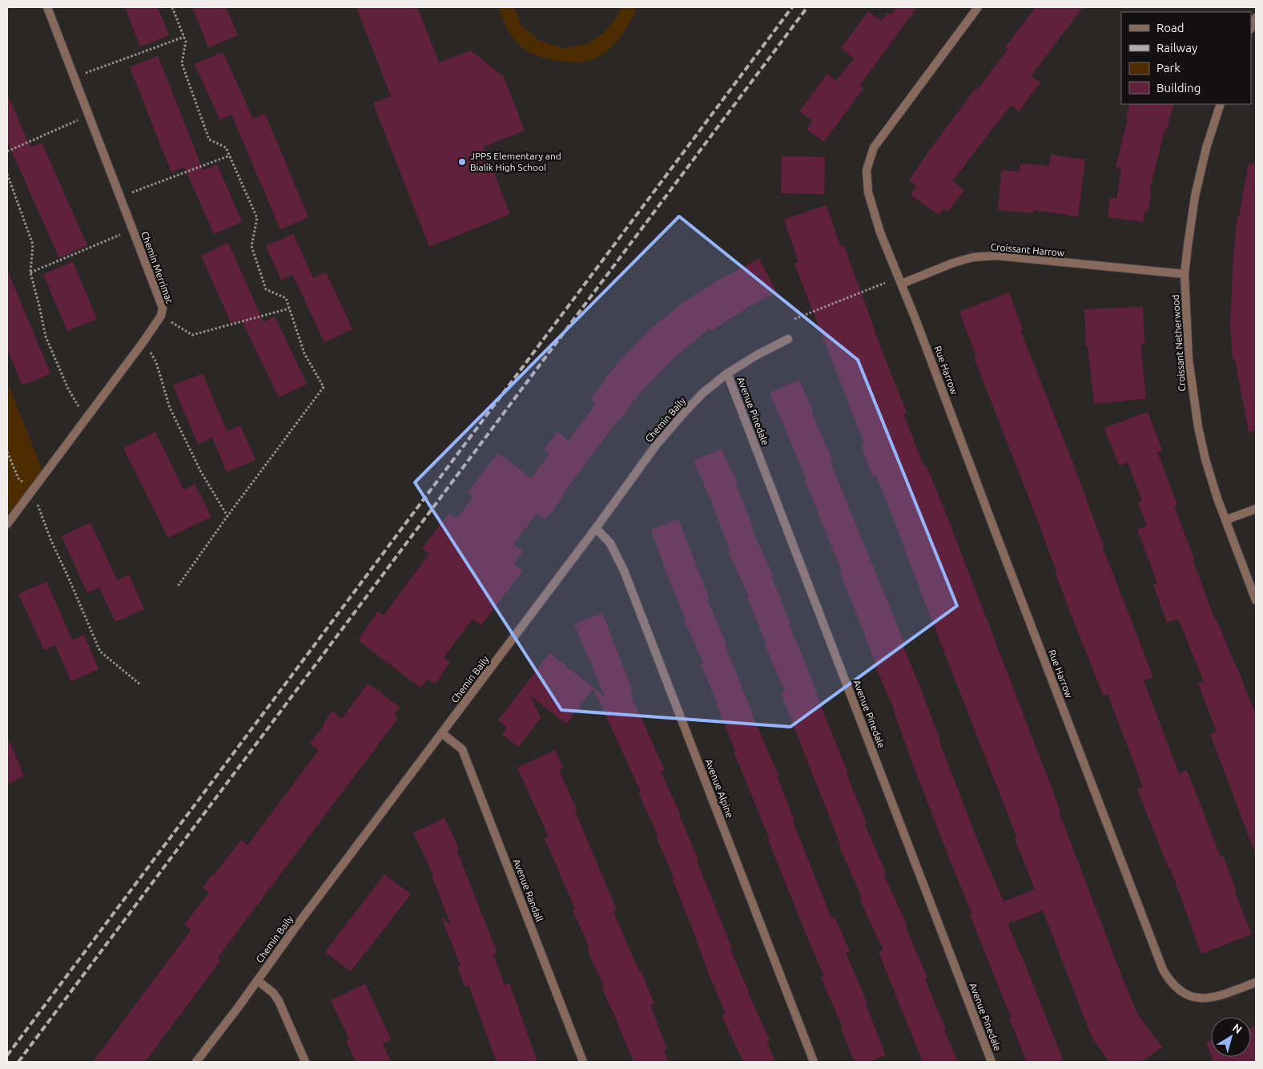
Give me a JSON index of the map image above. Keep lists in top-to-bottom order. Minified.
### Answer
{"streets":{"street":["Croissant Harrow","Chemin Merrimac","Croissant Netherwood","Rue Harrow","Avenue Pinedale","Chemin Baily","Avenue Alpine","Avenue Randall"]},"crossings":[["Croissant Harrow","Croissant Netherwood"],["Croissant Harrow","Rue Harrow"],["Avenue Pinedale","Chemin Baily"],["Chemin Baily","Avenue Alpine"],["Chemin Baily","Avenue Randall"]],"places":["JPPS Elementary and Bialik High School"],"legend":["Road","Railway","Park","Building"],"north":"top right"}
